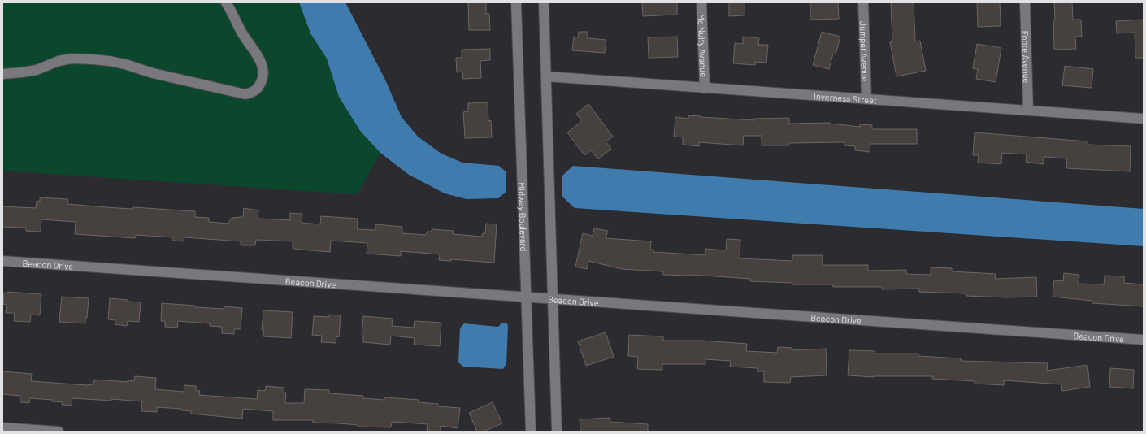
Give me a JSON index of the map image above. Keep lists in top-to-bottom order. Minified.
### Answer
{"streets":{"street":["Mc Nulty Avenue","Jumper Avenue","Foote Avenue","Inverness Street","Midway Boulevard","Beacon Drive"]},"crossings":[["Mc Nulty Avenue","Inverness Street"],["Jumper Avenue","Inverness Street"],["Foote Avenue","Inverness Street"],["Midway Boulevard","Beacon Drive"]]}
